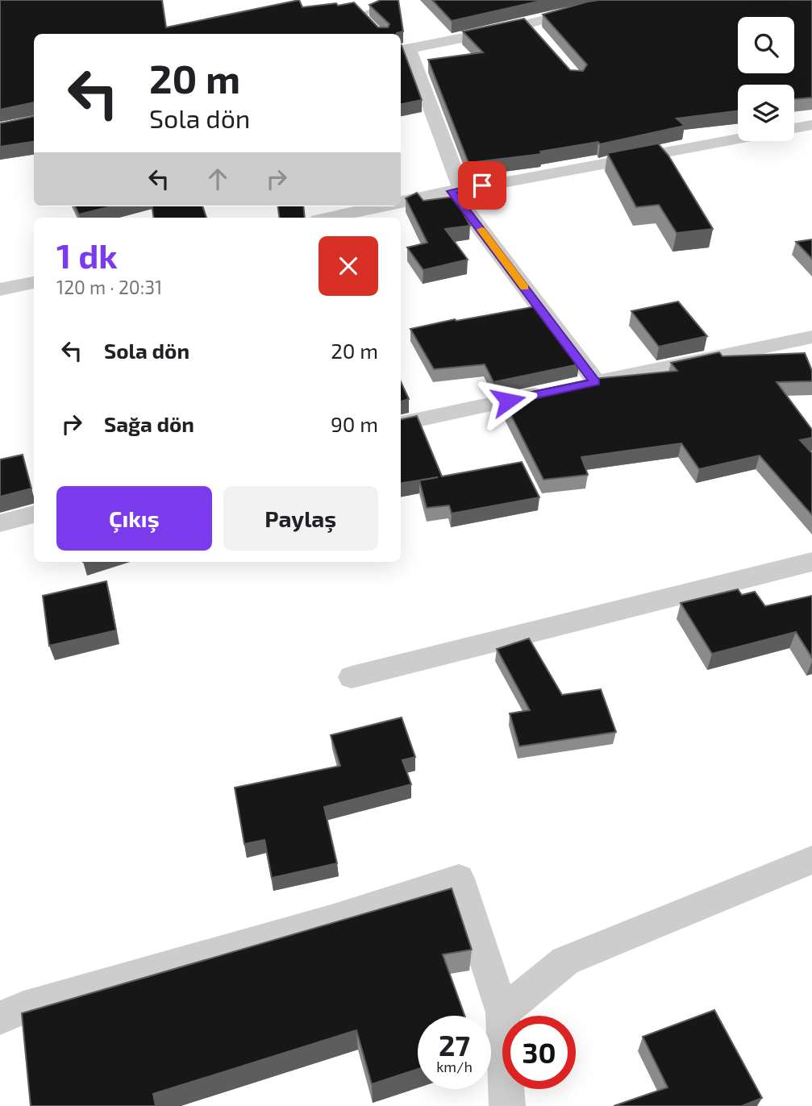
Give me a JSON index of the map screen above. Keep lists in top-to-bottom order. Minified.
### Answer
{"page":{"turn":["20 m","Sola dön"],"heading":["1 dk","120 m · 20:31"],"list":[{"name":"Sola dön","value":"20 m"},{"name":"Sağa dön","value":"90 m"}],"buttons":["Çıkış","Paylaş"],"speed":"27 km/h","limit":"30"}}
